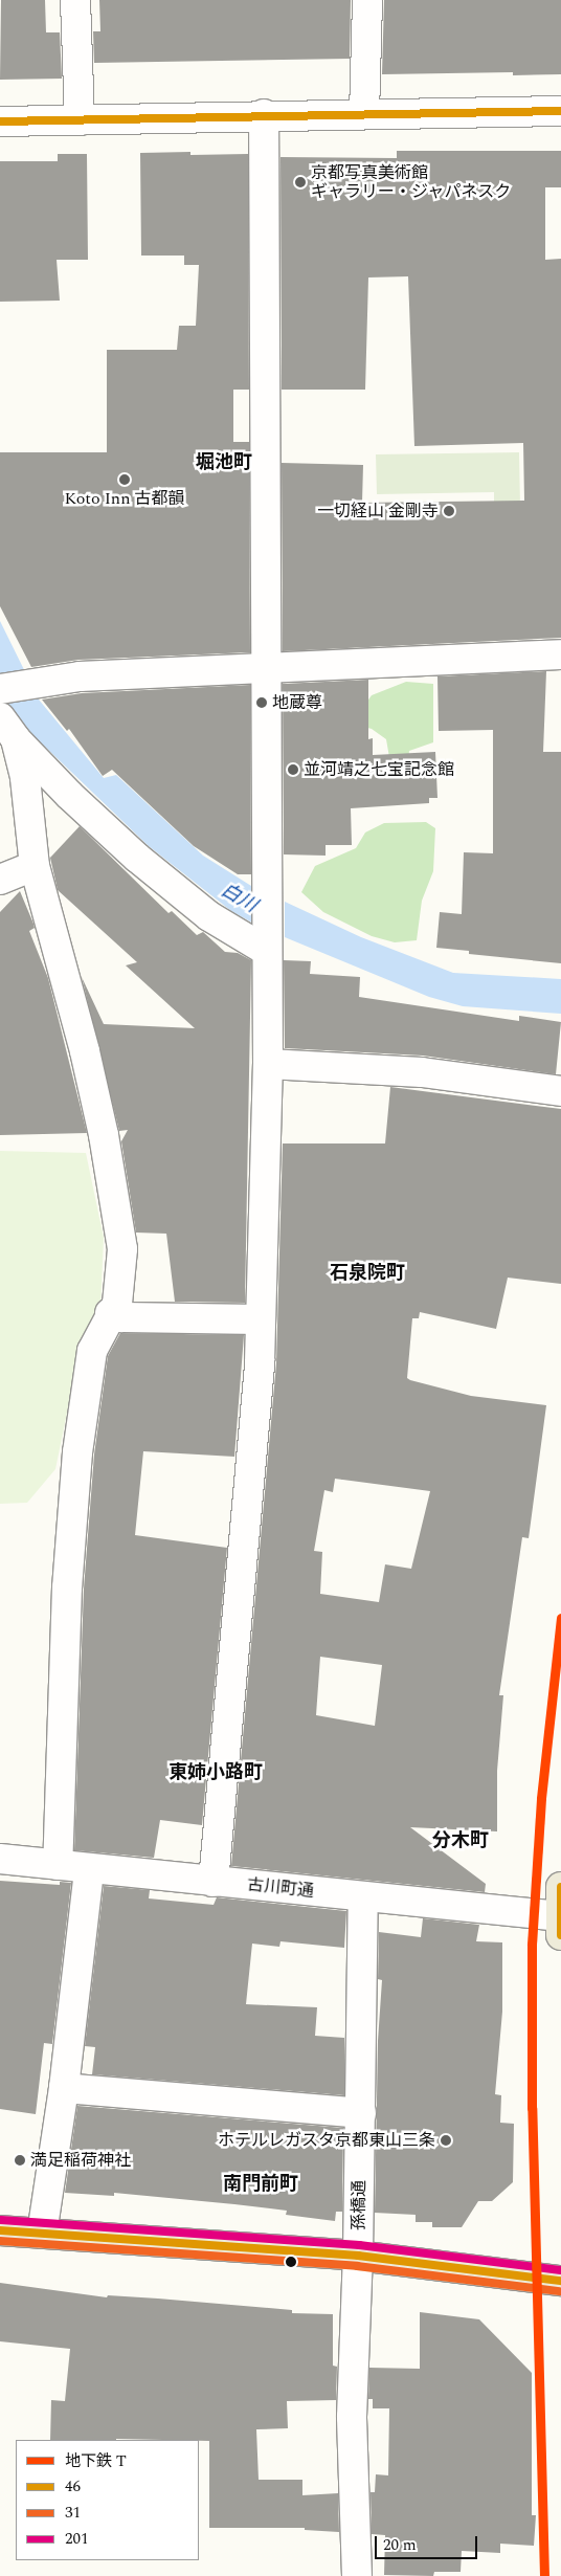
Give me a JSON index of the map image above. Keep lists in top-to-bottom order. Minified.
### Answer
{"streets":{"street":["古川町通","孫橋通"]},"crossings":[["古川町通","孫橋通"]],"districts":["堀池町","石泉院町","東姉小路町","分木町","南門前町"],"water":["白川"],"places":["京都写真美術館 ギャラリー・ジャパネスク","Koto Inn 古都韻","一切経山 金剛寺","地蔵尊","並河靖之七宝記念館","ホテルレガスタ京都東山三条","満足稲荷神社"],"lines":["transit line 46","metro line T","transit line 201","transit line 31"],"legend":["地下鉄 T","46","31","201"],"scale_bar":"20 m"}
